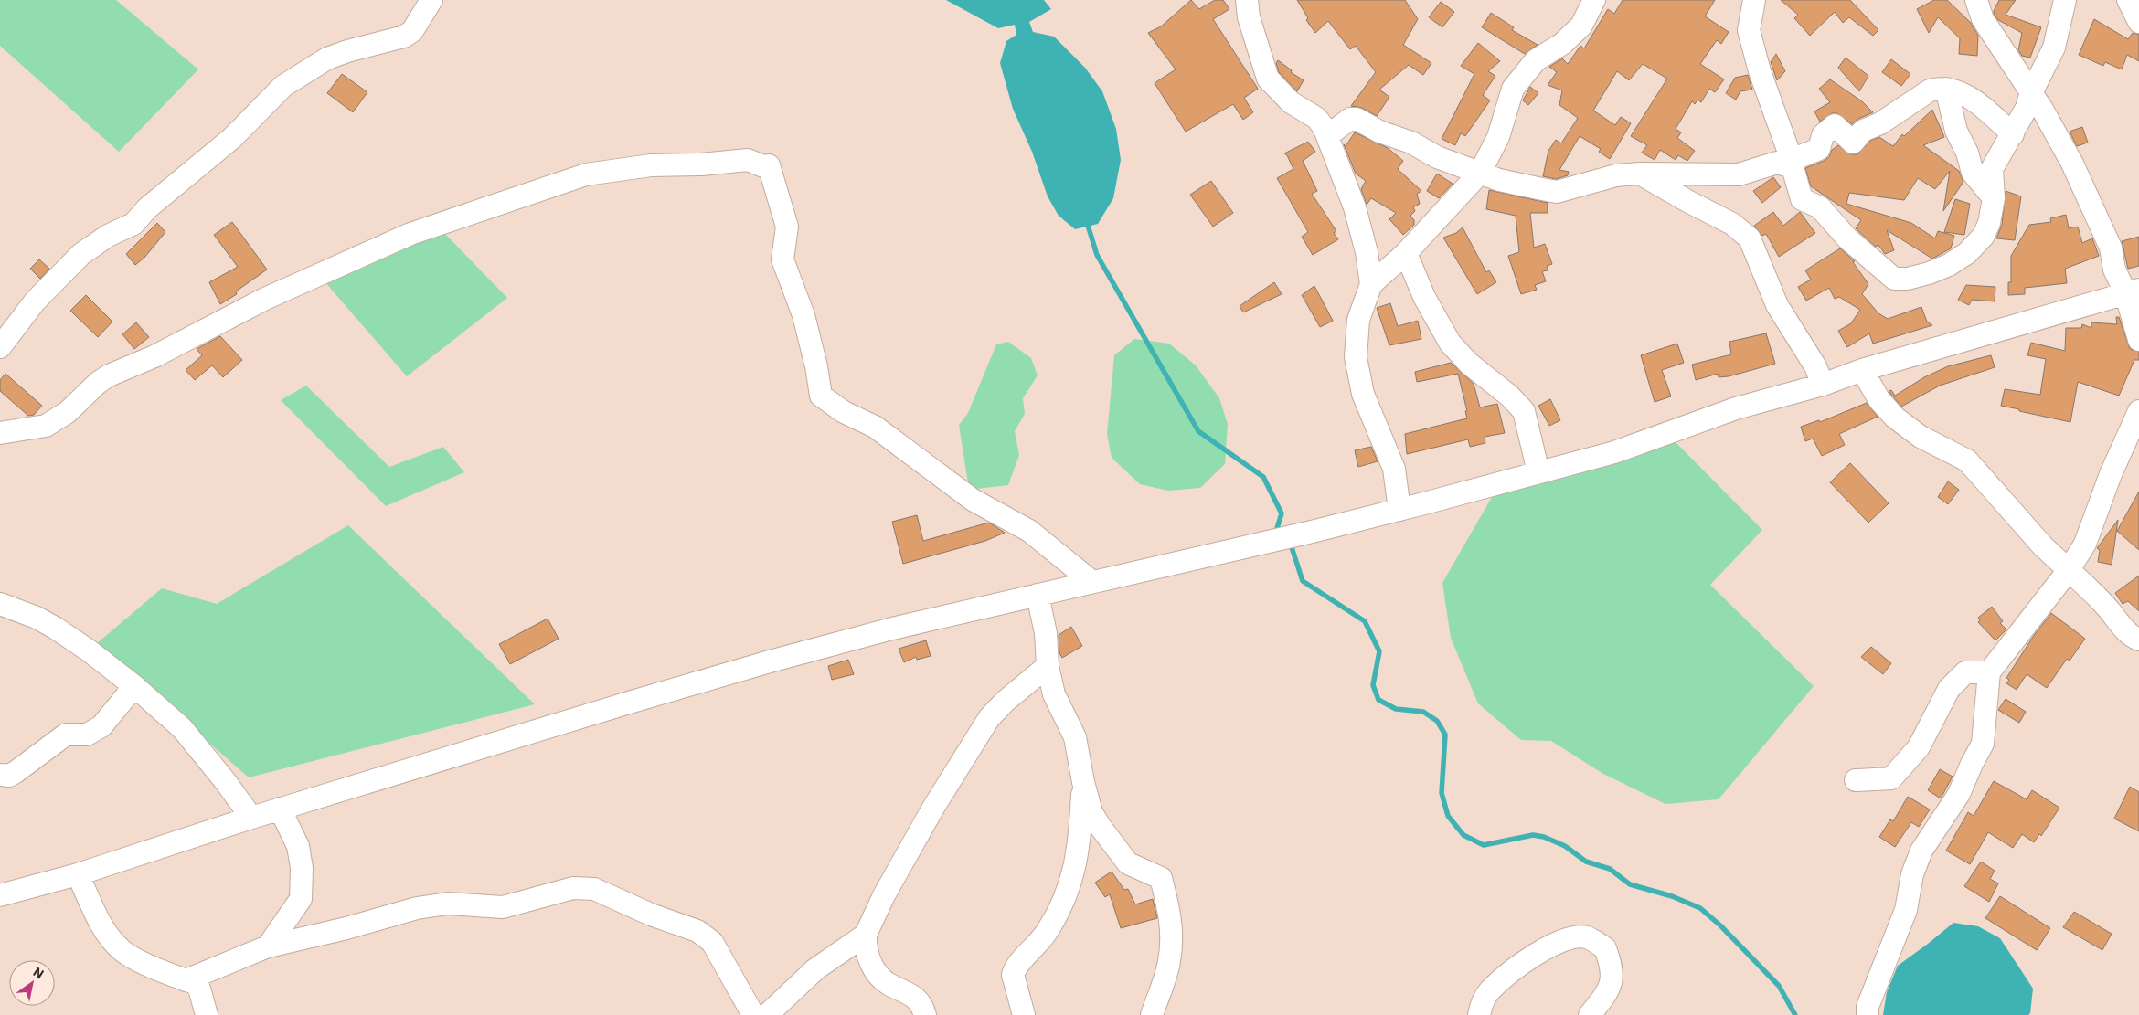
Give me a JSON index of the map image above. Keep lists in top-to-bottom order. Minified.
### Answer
{"north":"top right"}
